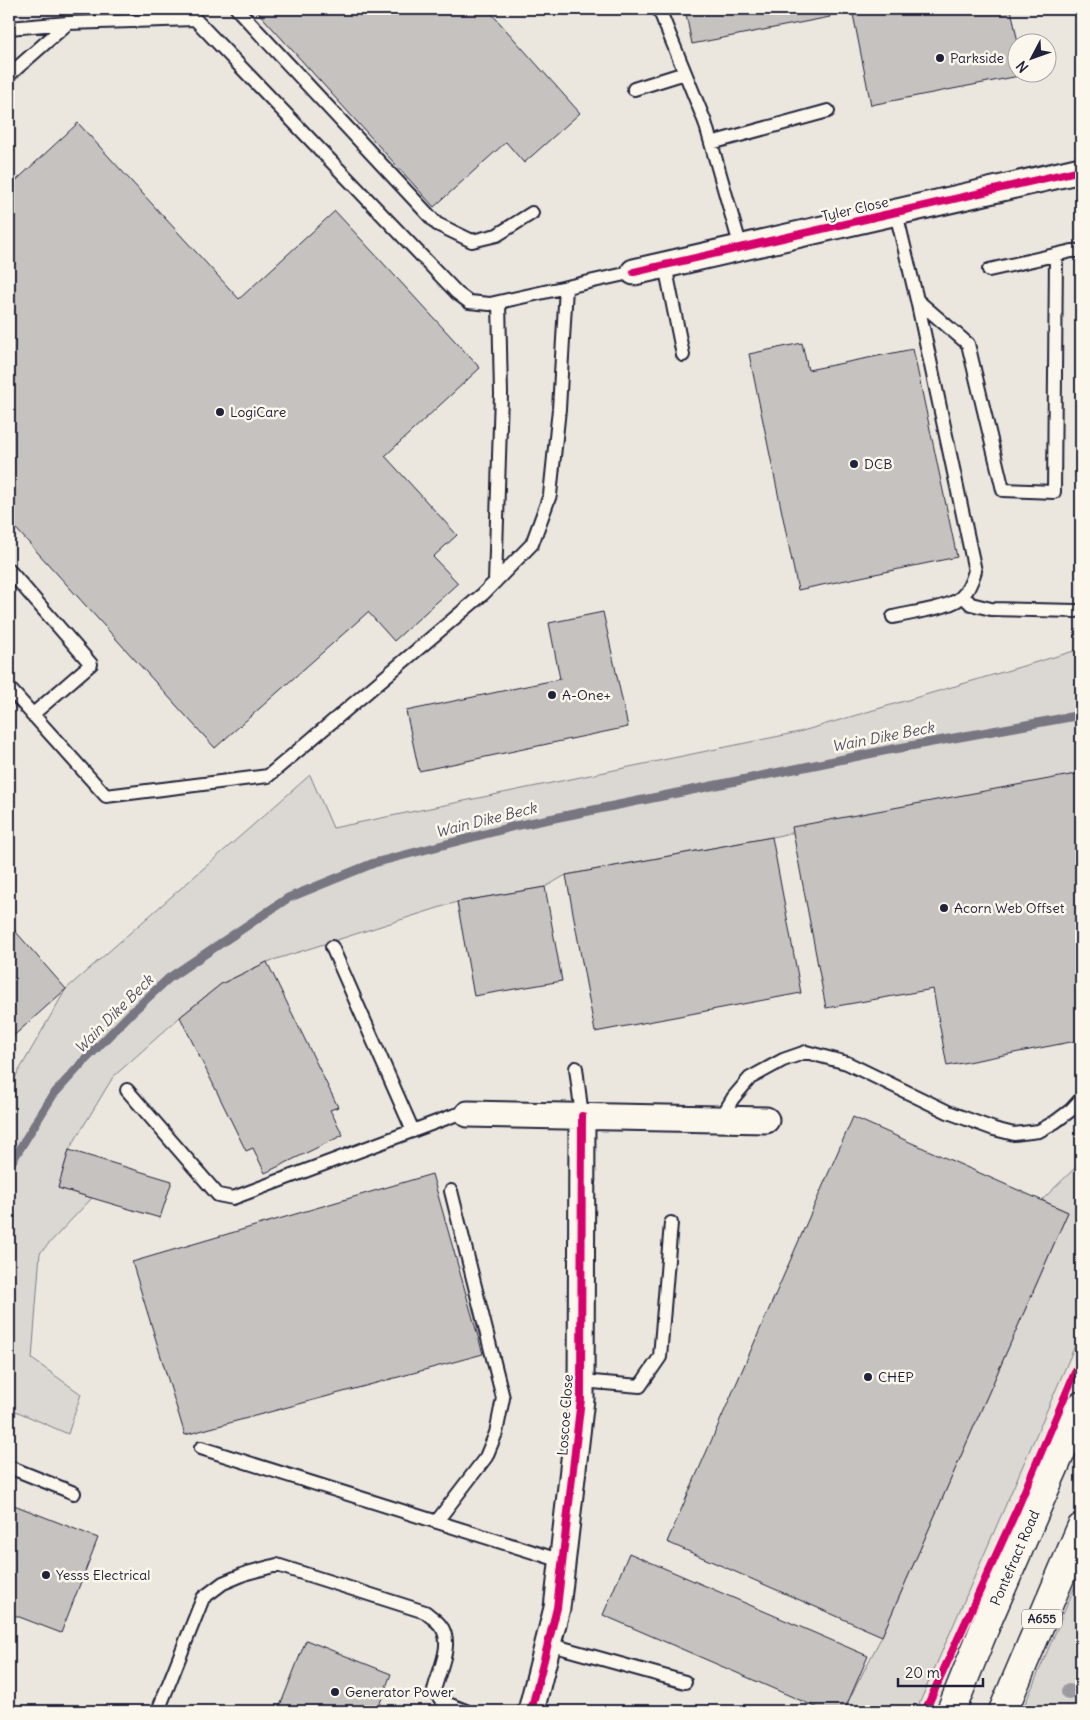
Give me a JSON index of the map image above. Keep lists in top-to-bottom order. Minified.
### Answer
{"streets":{"main road":["Pontefract Road","A655"],"street":["Tyler Close","Loscoe Close"]},"water":["Wain Dike Beck"],"places":["Parkside","LogiCare","DCB","A-One+","Acorn Web Offset","CHEP","Yesss Electrical","Generator Power"],"scale_bar":"20 m","north":"bottom left"}
